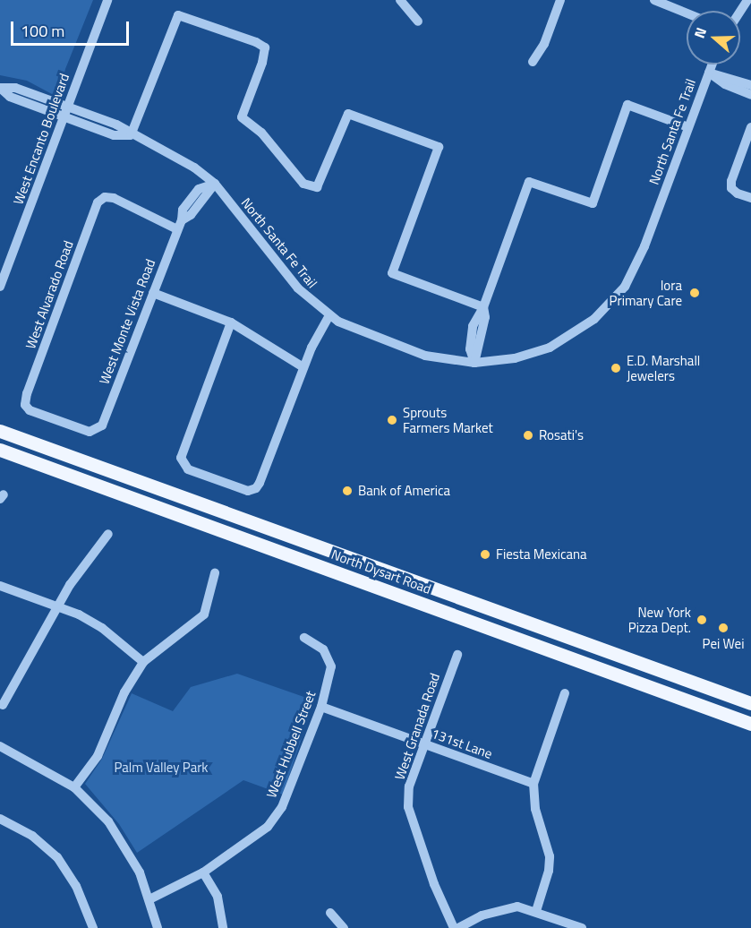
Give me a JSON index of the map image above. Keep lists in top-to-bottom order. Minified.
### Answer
{"streets":{"main road":["North Dysart Road"],"street":["North Santa Fe Trail","West Encanto Boulevard","West Alvarado Road","West Monte Vista Road","West Granada Road","131st Lane","West Hubbell Street"]},"crossings":[["North Santa Fe Trail","West Encanto Boulevard"],["North Santa Fe Trail","West Monte Vista Road"],["West Alvarado Road","West Monte Vista Road"],["West Granada Road","131st Lane"],["131st Lane","West Hubbell Street"]],"parks":["Palm Valley Park"],"places":["Iora Primary Care","E.D. Marshall Jewelers","Sprouts Farmers Market","Rosati's","Bank of America","Fiesta Mexicana","New York Pizza Dept.","Pei Wei"],"scale_bar":"100 m","north":"left"}
